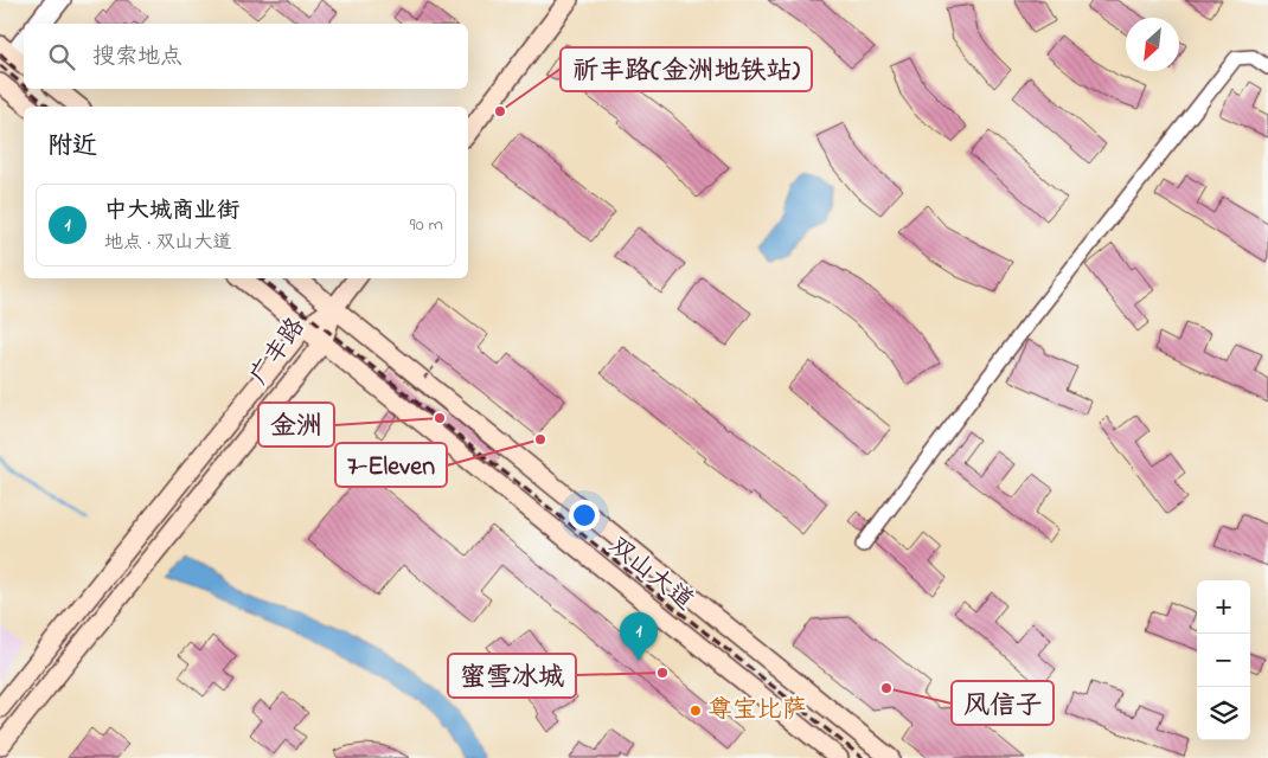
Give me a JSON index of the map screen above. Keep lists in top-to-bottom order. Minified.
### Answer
{"streets":{"street":["广丰路","双山大道"]},"crossings":[["广丰路","双山大道"]],"places":["祈丰路(金洲地铁站)","金洲","7-Eleven","蜜雪冰城","风信子","尊宝比萨"],"north":"bottom left","page":{"search":"搜索地点","heading":"附近","list":[{"mark":"1","name":"中大城商业街","note":"地点 · 双山大道","value":"90 m"}],"map_buttons":["+","−"],"pins":"1"}}
